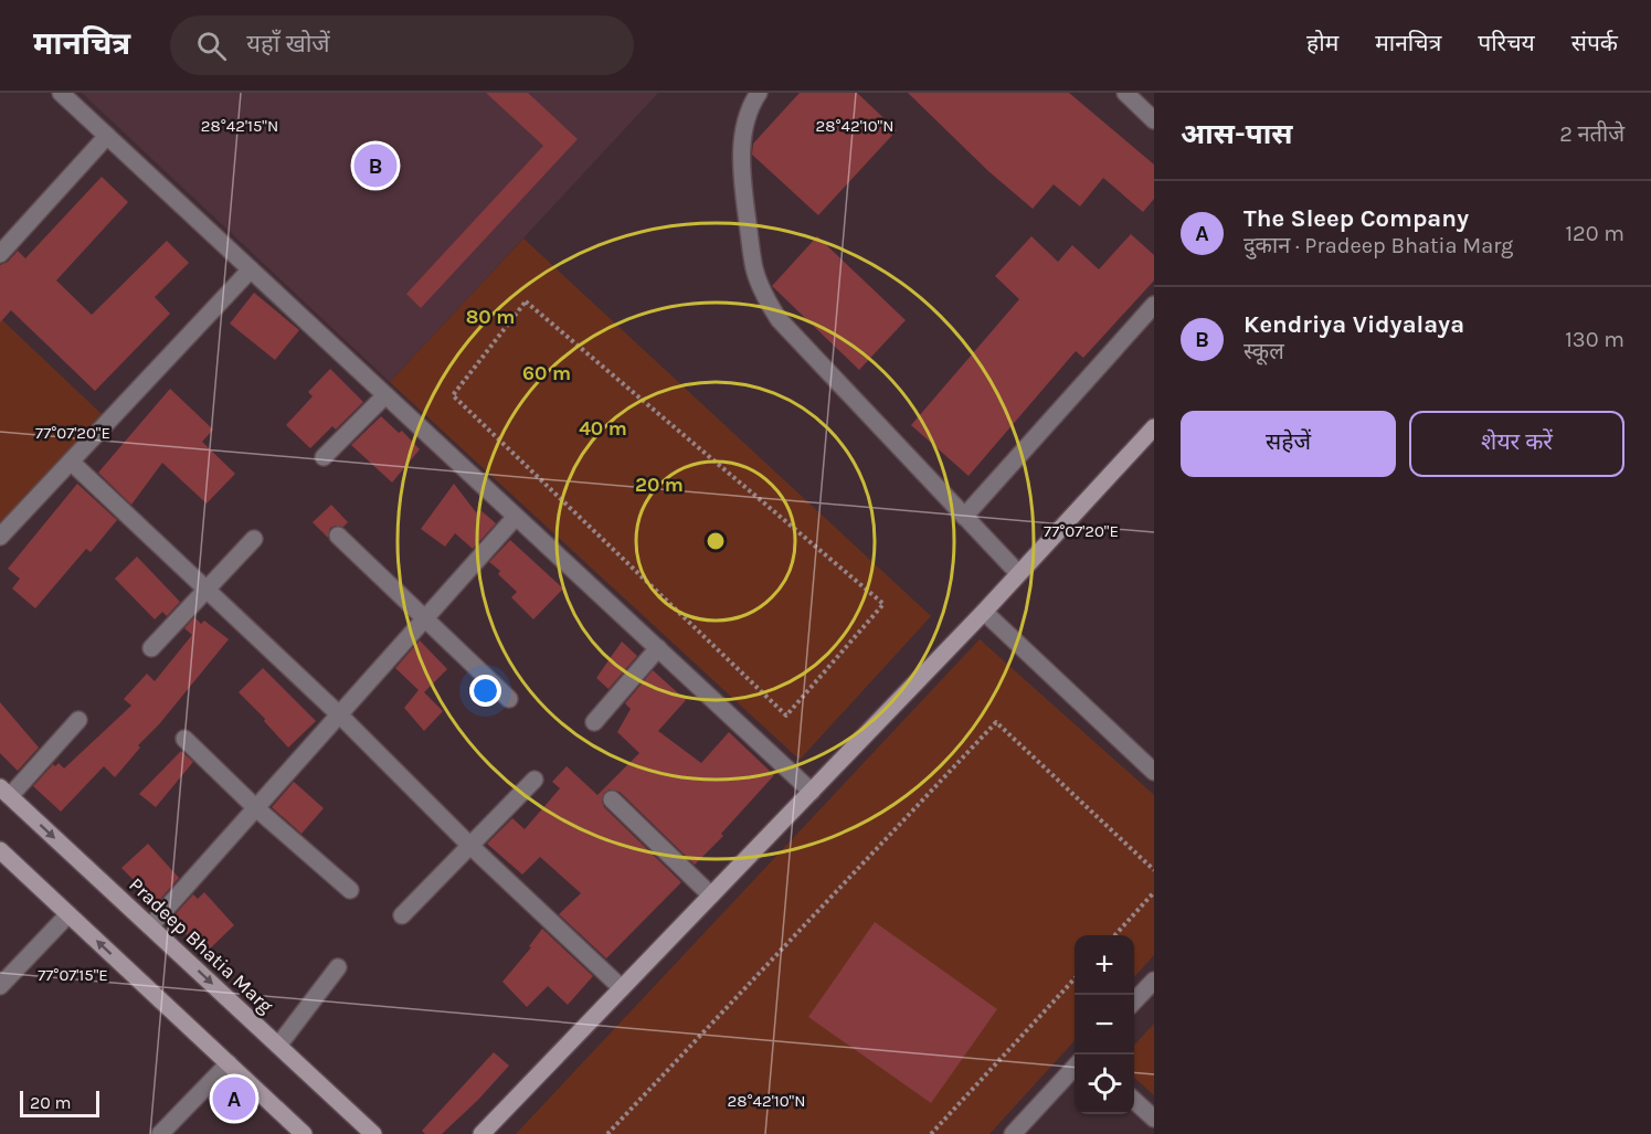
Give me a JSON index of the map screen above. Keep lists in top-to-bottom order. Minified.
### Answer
{"streets":{"street":["Pradeep Bhatia Marg"]},"scale_bar":"20 m","page":{"header":"मानचित्र","search":"यहाँ खोजें","nav":["होम","मानचित्र","परिचय","संपर्क"],"heading":["आस-पास","2 नतीजे"],"pins":["B","A"],"list":[{"mark":"A","name":"The Sleep Company","note":"दुकान · Pradeep Bhatia Marg","value":"120 m"},{"mark":"B","name":"Kendriya Vidyalaya","note":"स्कूल","value":"130 m"}],"buttons":["सहेजें","शेयर करें"],"map_buttons":["+","−"],"scale":"20 m"},"coordinates":["28°42'15\"N","28°42'10\"N","77°07'20\"E","77°07'15\"E"],"rings":["80 m","60 m","40 m","20 m"]}
